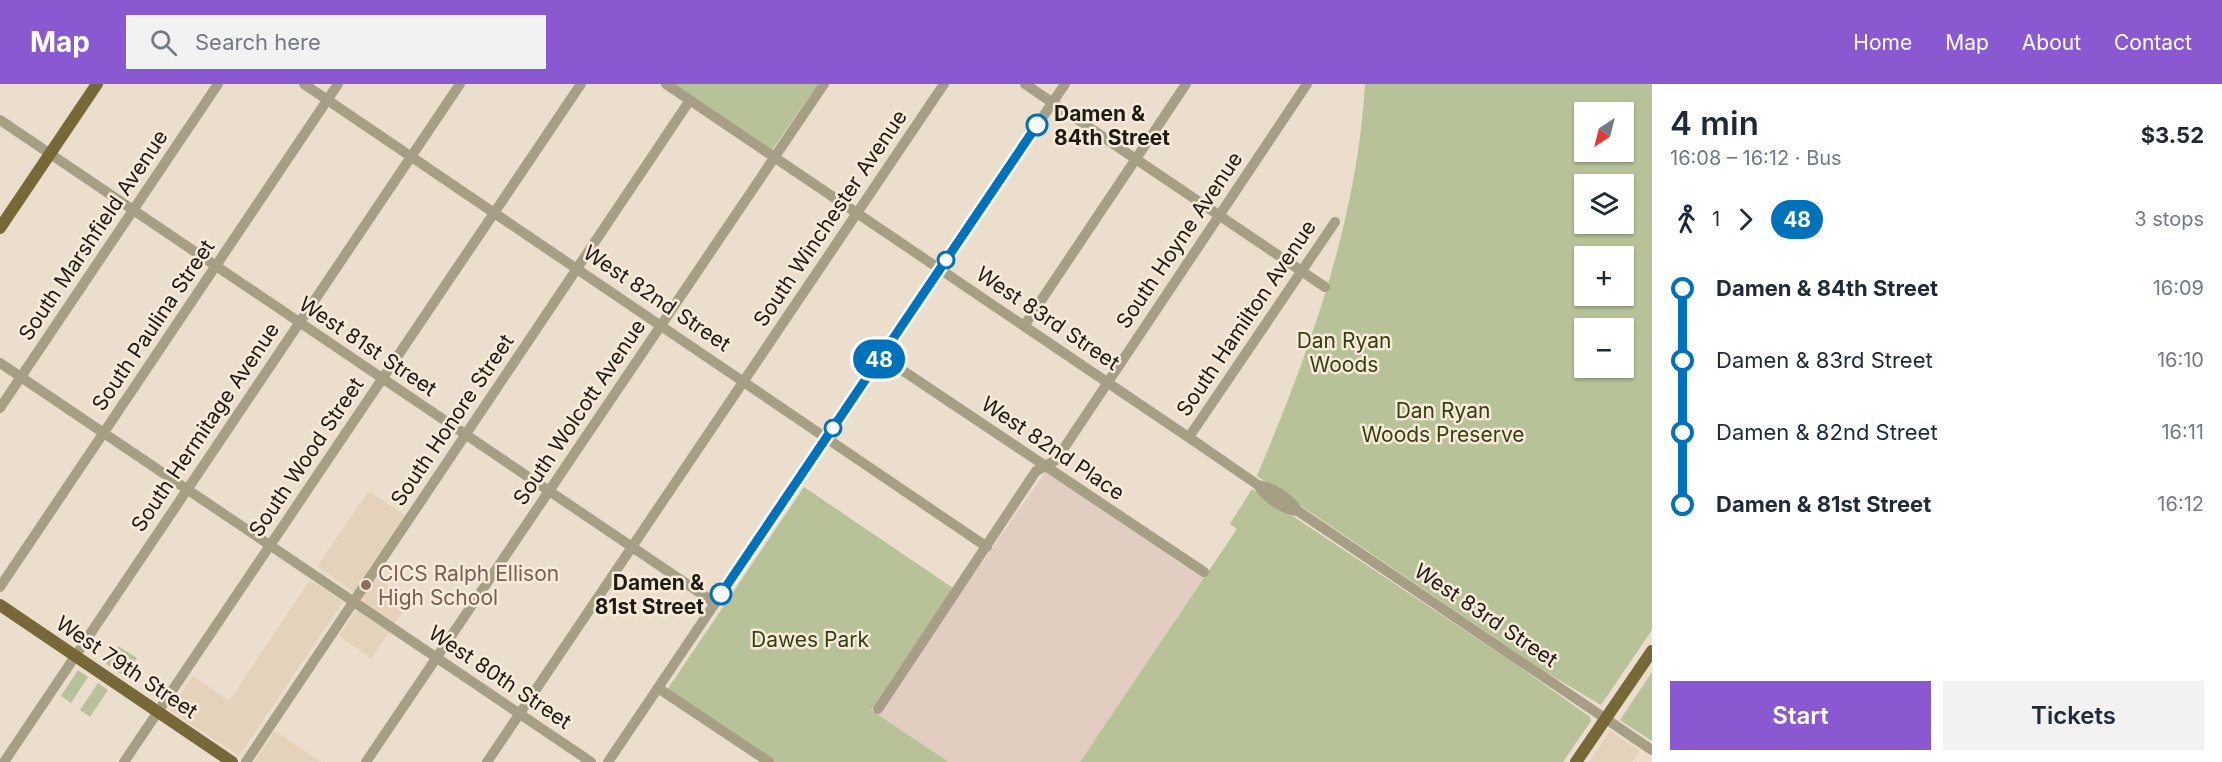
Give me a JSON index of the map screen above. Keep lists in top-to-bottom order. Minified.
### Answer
{"streets":{"main road":["West 79th Street"],"street":["South Winchester Avenue","South Marshfield Avenue","South Hoyne Avenue","West 82nd Street","West 83rd Street","South Hamilton Avenue","South Paulina Street","West 81st Street","South Wolcott Avenue","South Honore Street","South Hermitage Avenue","West 82nd Place","South Wood Street","West 80th Street"]},"crossings":[["South Winchester Avenue","West 82nd Street"],["South Winchester Avenue","West 83rd Street"],["South Winchester Avenue","West 81st Street"],["South Winchester Avenue","West 80th Street"],["South Marshfield Avenue","West 81st Street"],["South Marshfield Avenue","West 80th Street"],["South Hoyne Avenue","West 82nd Street"],["South Hoyne Avenue","West 83rd Street"],["South Hoyne Avenue","West 82nd Place"],["West 82nd Street","South Paulina Street"],["West 82nd Street","South Wolcott Avenue"],["West 82nd Street","South Honore Street"],["West 82nd Street","South Hermitage Avenue"],["West 82nd Street","South Wood Street"],["West 83rd Street","South Hamilton Avenue"],["West 83rd Street","South Wolcott Avenue"],["West 83rd Street","South Honore Street"],["South Paulina Street","West 81st Street"],["South Paulina Street","West 80th Street"],["West 81st Street","South Wolcott Avenue"],["West 81st Street","South Honore Street"],["West 81st Street","South Hermitage Avenue"],["West 81st Street","South Wood Street"],["South Wolcott Avenue","West 80th Street"],["South Honore Street","West 80th Street"],["South Hermitage Avenue","West 79th Street"],["South Hermitage Avenue","West 80th Street"],["South Wood Street","West 79th Street"],["South Wood Street","West 80th Street"]],"parks":["Dan Ryan Woods","Dan Ryan Woods Preserve","Dawes Park"],"places":["Damen & 84th Street","CICS Ralph Ellison High School","Damen & 81st Street"],"lines":["bus line 48"],"north":"bottom left","page":{"header":"Map","search":"Search here","nav":["Home","Map","About","Contact"],"on_map":"48","heading":["4 min","16:08 – 16:12 · Bus","$3.52"],"map_buttons":["+","−"],"legs":["1","48","3 stops"],"list":[{"name":"Damen & 84th Street","value":"16:09"},{"name":"Damen & 83rd Street","value":"16:10"},{"name":"Damen & 82nd Street","value":"16:11"},{"name":"Damen & 81st Street","value":"16:12"}],"buttons":["Start","Tickets"]}}
